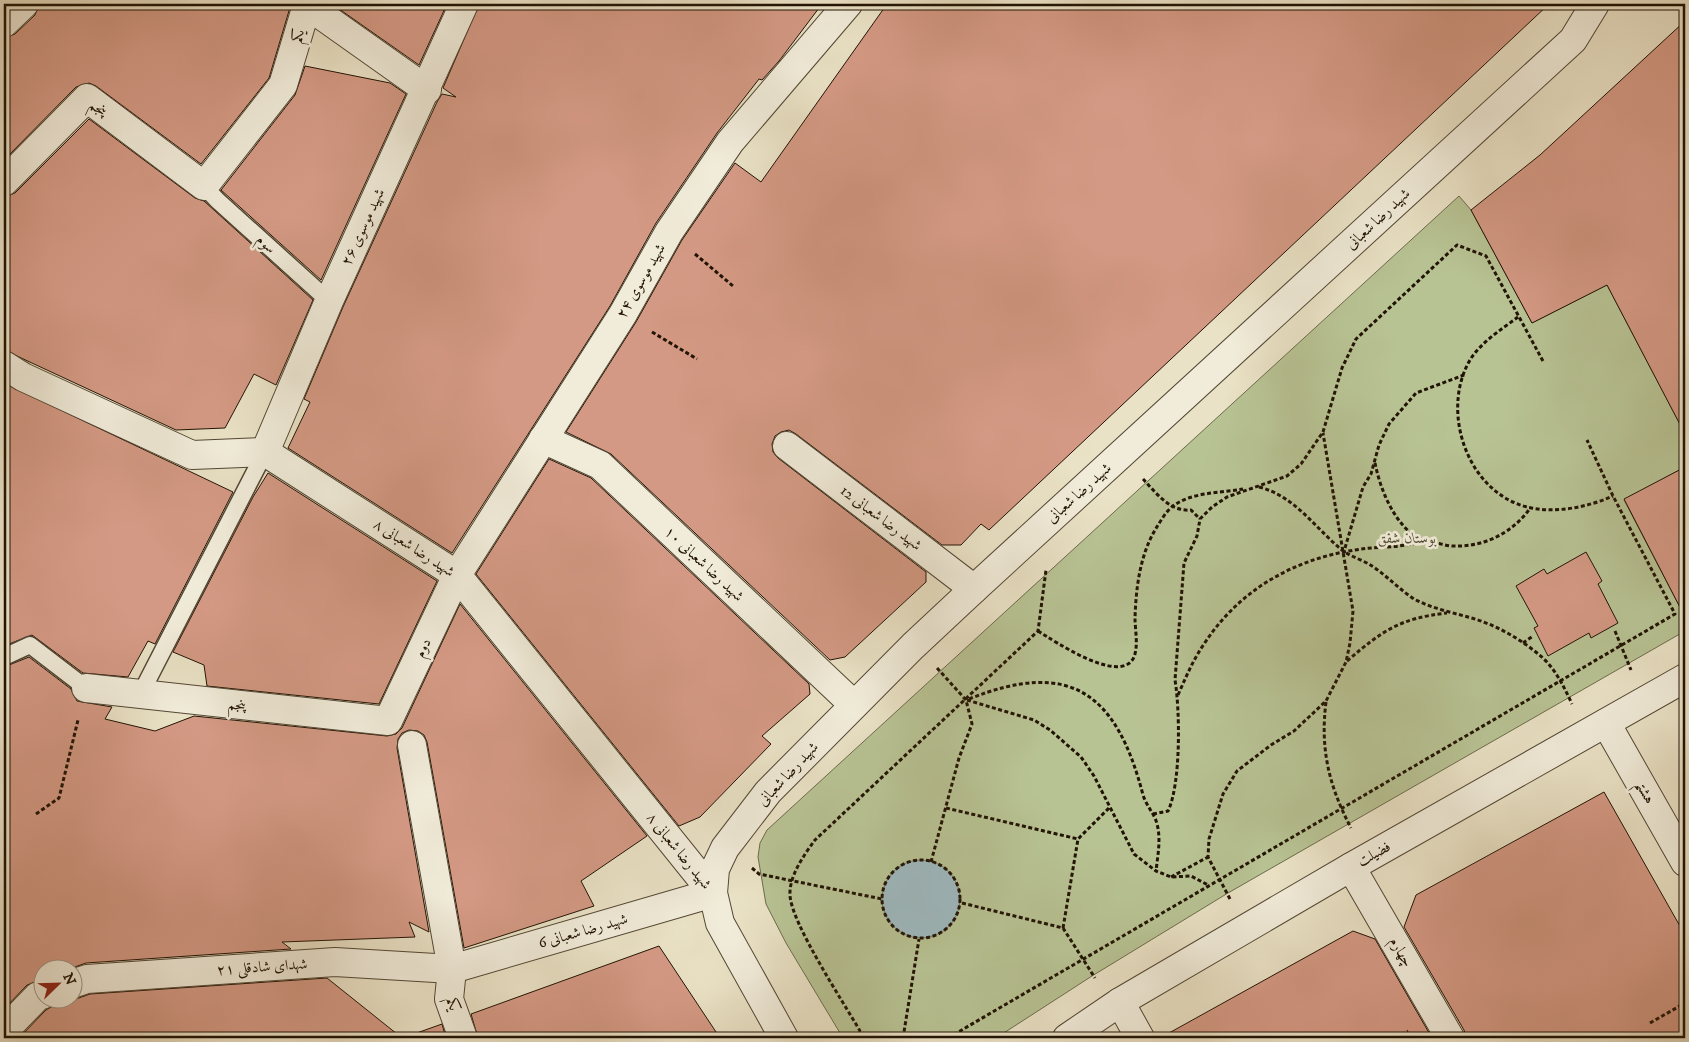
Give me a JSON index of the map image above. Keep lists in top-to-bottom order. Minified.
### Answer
{"streets":{"street":["یکم","پنجم","شهید رضا شعبانی","شهید موسوی ۲۶","شهید موسوی ۲۴","شهید رضا شعبانی 12","شهید رضا شعبانی ۸","شهید رضا شعبانی ۱۰","دوم","هشتم","فضیلت","شهید رضا شعبانی 6","چهارم","شهدای شادقلی ۲۱"],"lane":["سوم"]},"crossings":[["یکم","پنجم"],["یکم","شهید موسوی ۲۶"],["یکم","سوم"],["یکم","شهید رضا شعبانی 6"],["یکم","شهدای شادقلی ۲۱"],["پنجم","سوم"],["پنجم","دوم"],["شهید رضا شعبانی","شهید رضا شعبانی 12"],["شهید رضا شعبانی","شهید رضا شعبانی ۸"],["شهید رضا شعبانی","شهید رضا شعبانی ۱۰"],["شهید رضا شعبانی","شهید رضا شعبانی 6"],["شهید موسوی ۲۶","سوم"],["شهید موسوی ۲۶","شهید رضا شعبانی ۸"],["شهید موسوی ۲۴","شهید رضا شعبانی ۸"],["شهید موسوی ۲۴","شهید رضا شعبانی ۱۰"],["شهید موسوی ۲۴","دوم"],["شهید رضا شعبانی ۸","دوم"],["شهید رضا شعبانی ۸","شهید رضا شعبانی 6"],["هشتم","فضیلت"],["فضیلت","چهارم"],["شهید رضا شعبانی 6","شهدای شادقلی ۲۱"]],"parks":["بوستان شفق"],"north":"top right"}
